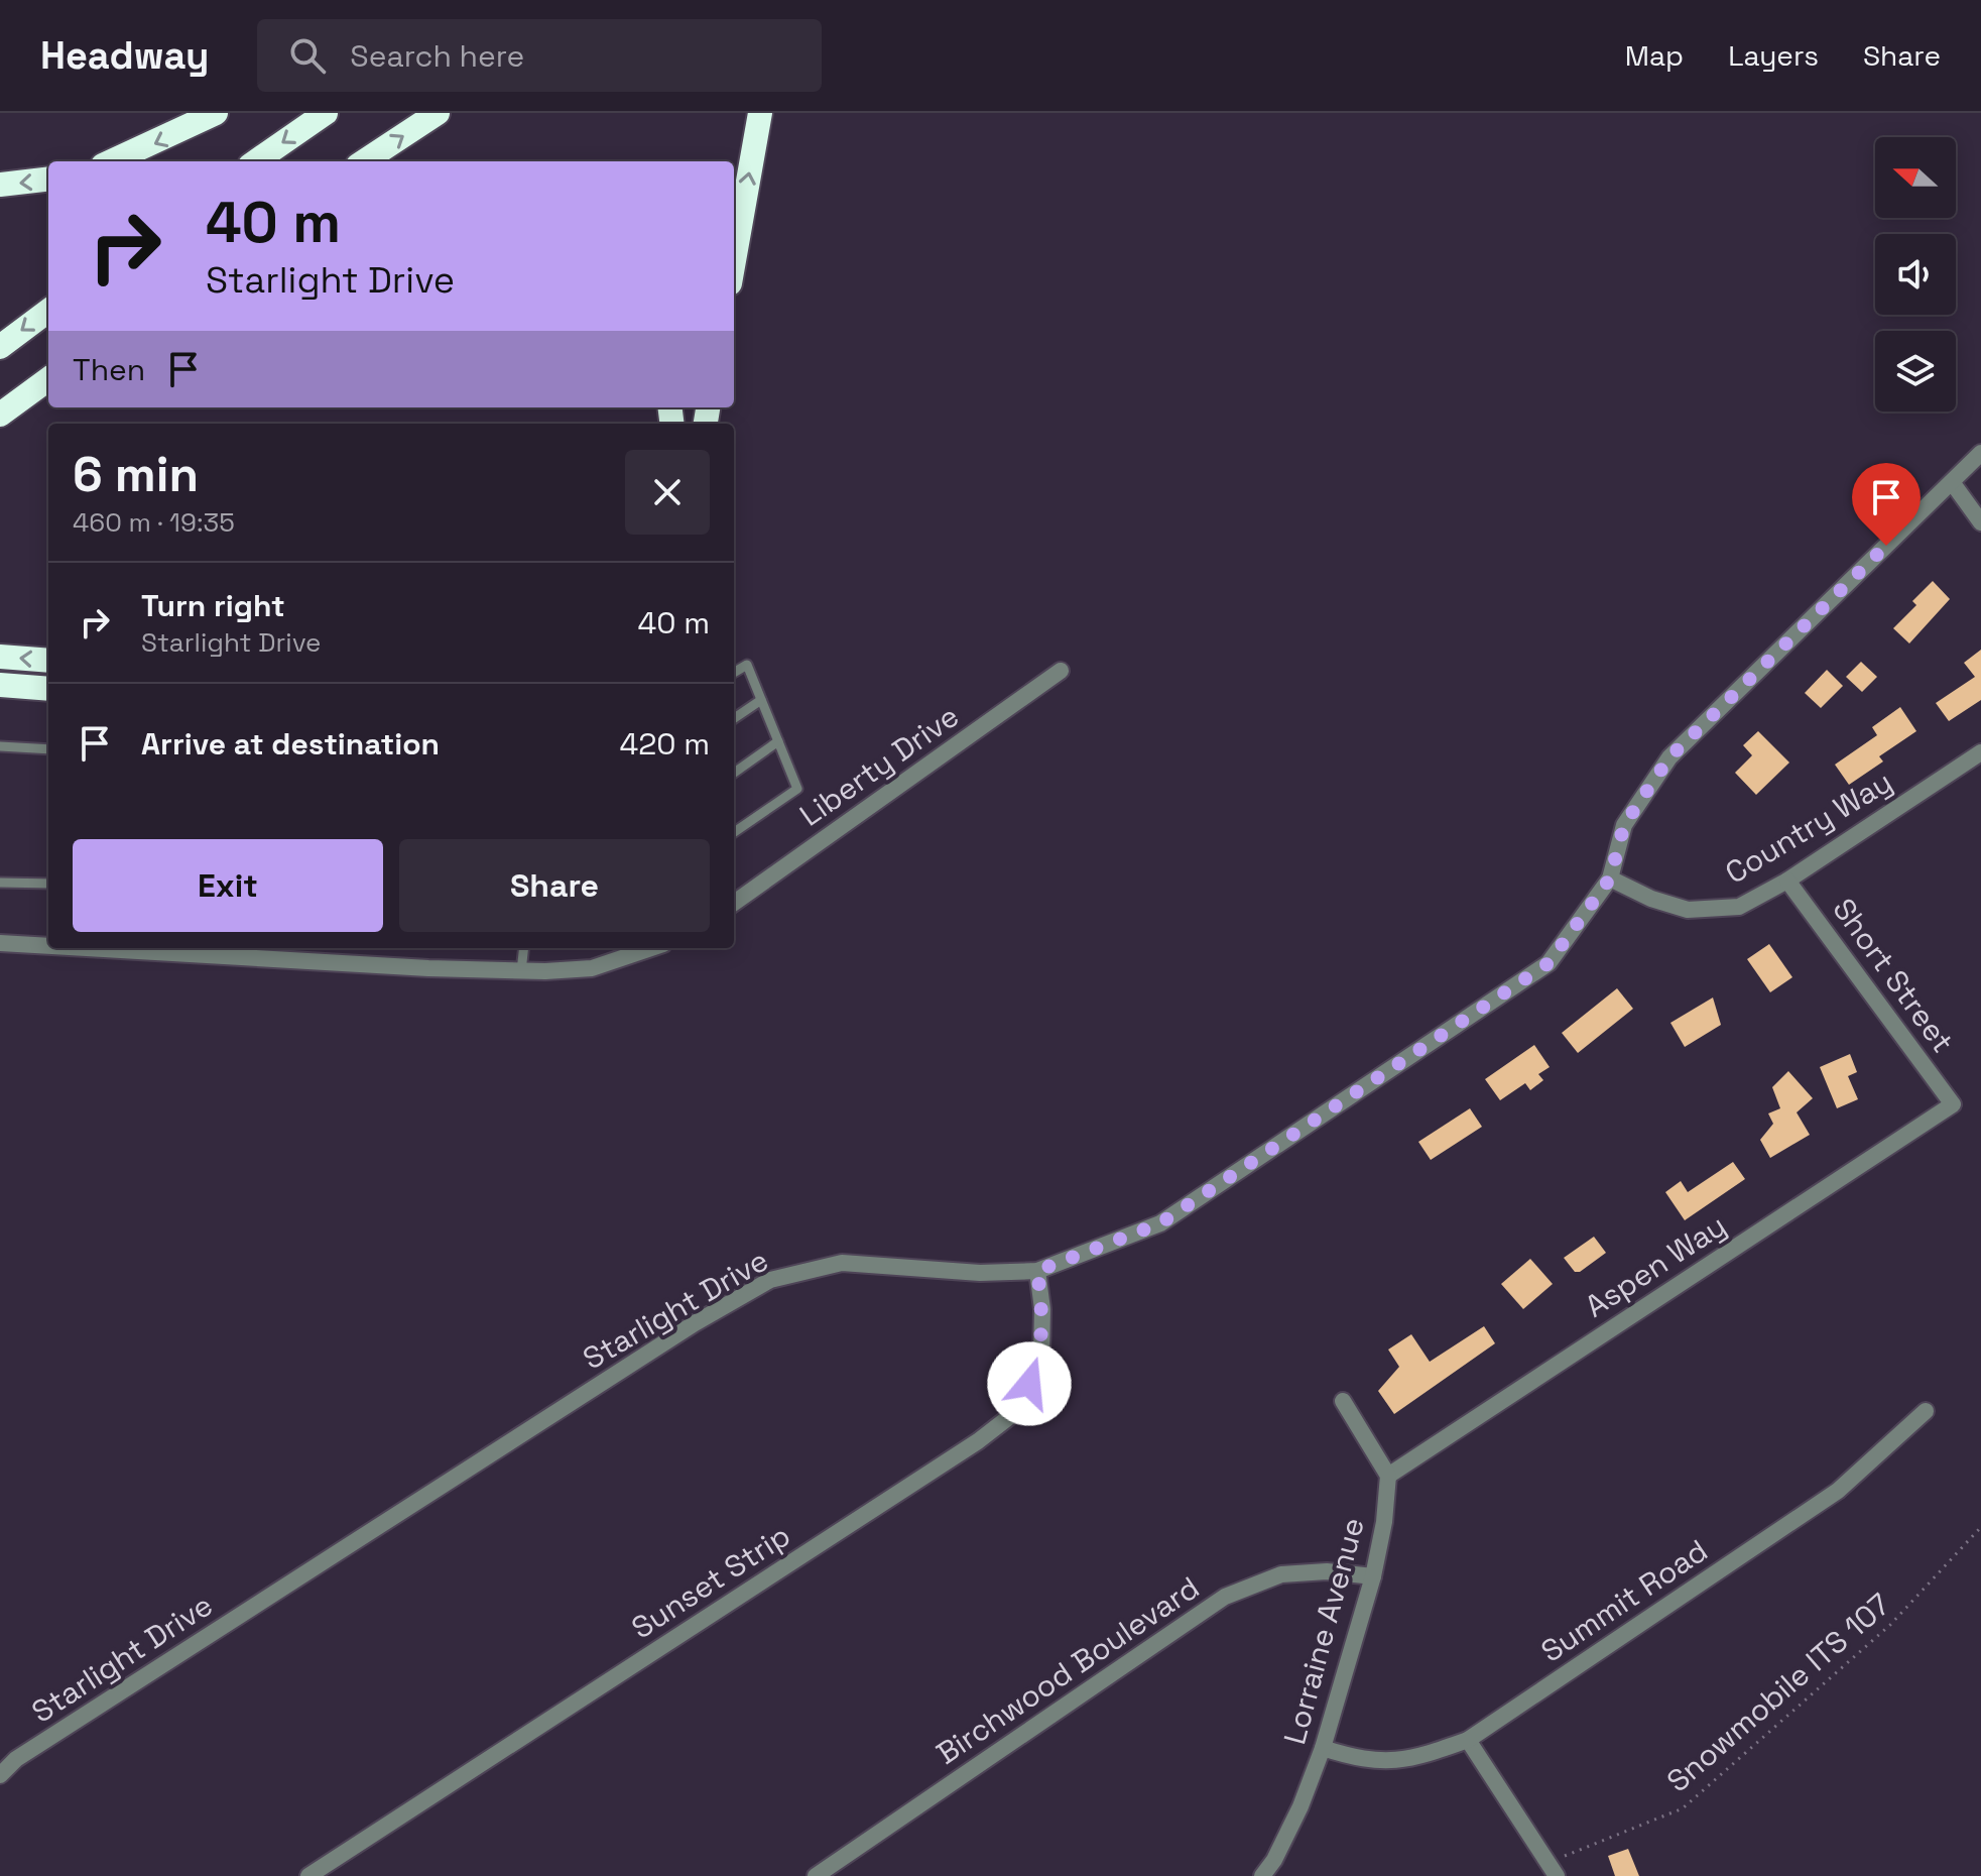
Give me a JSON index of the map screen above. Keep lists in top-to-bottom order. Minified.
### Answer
{"streets":{"street":["Liberty Drive","Country Way","Short Street","Aspen Way","Starlight Drive","Sunset Strip","Summit Road","Lorraine Avenue","Birchwood Boulevard"],"path":["Snowmobile ITS 107"]},"crossings":[["Country Way","Short Street"],["Country Way","Starlight Drive"],["Short Street","Aspen Way"],["Aspen Way","Lorraine Avenue"],["Starlight Drive","Sunset Strip"],["Summit Road","Lorraine Avenue"],["Lorraine Avenue","Birchwood Boulevard"]],"north":"left","page":{"header":"Headway","search":"Search here","nav":["Map","Layers","Share"],"turn":["40 m","Starlight Drive"],"then":"Then","heading":["6 min","460 m · 19:35"],"list":[{"name":"Turn right","note":"Starlight Drive","value":"40 m"},{"name":"Arrive at destination","value":"420 m"}],"buttons":["Exit","Share"]}}
